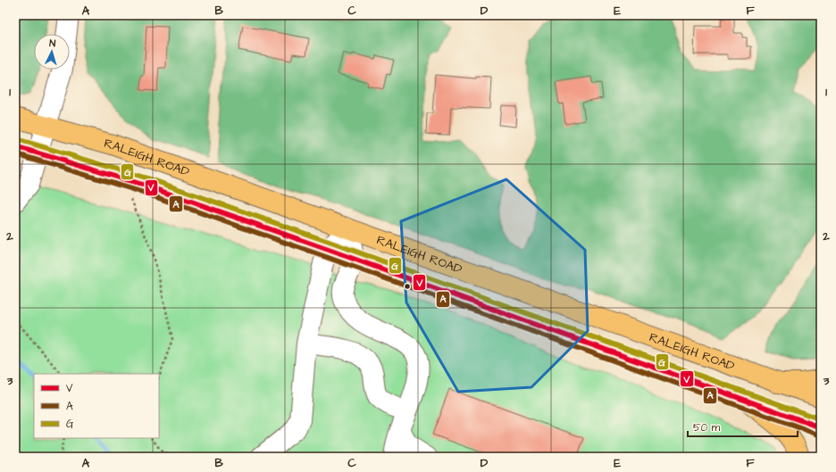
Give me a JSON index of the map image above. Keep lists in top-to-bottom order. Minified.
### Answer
{"streets":{"main road":["RALEIGH ROAD"]},"lines":["transit line G","transit line V","transit line A"],"legend":["V","A","G"],"scale_bar":"50 m","north":"top","grid":{"columns":["A","B","C","D","E","F"],"rows":["1","2","3"]}}
